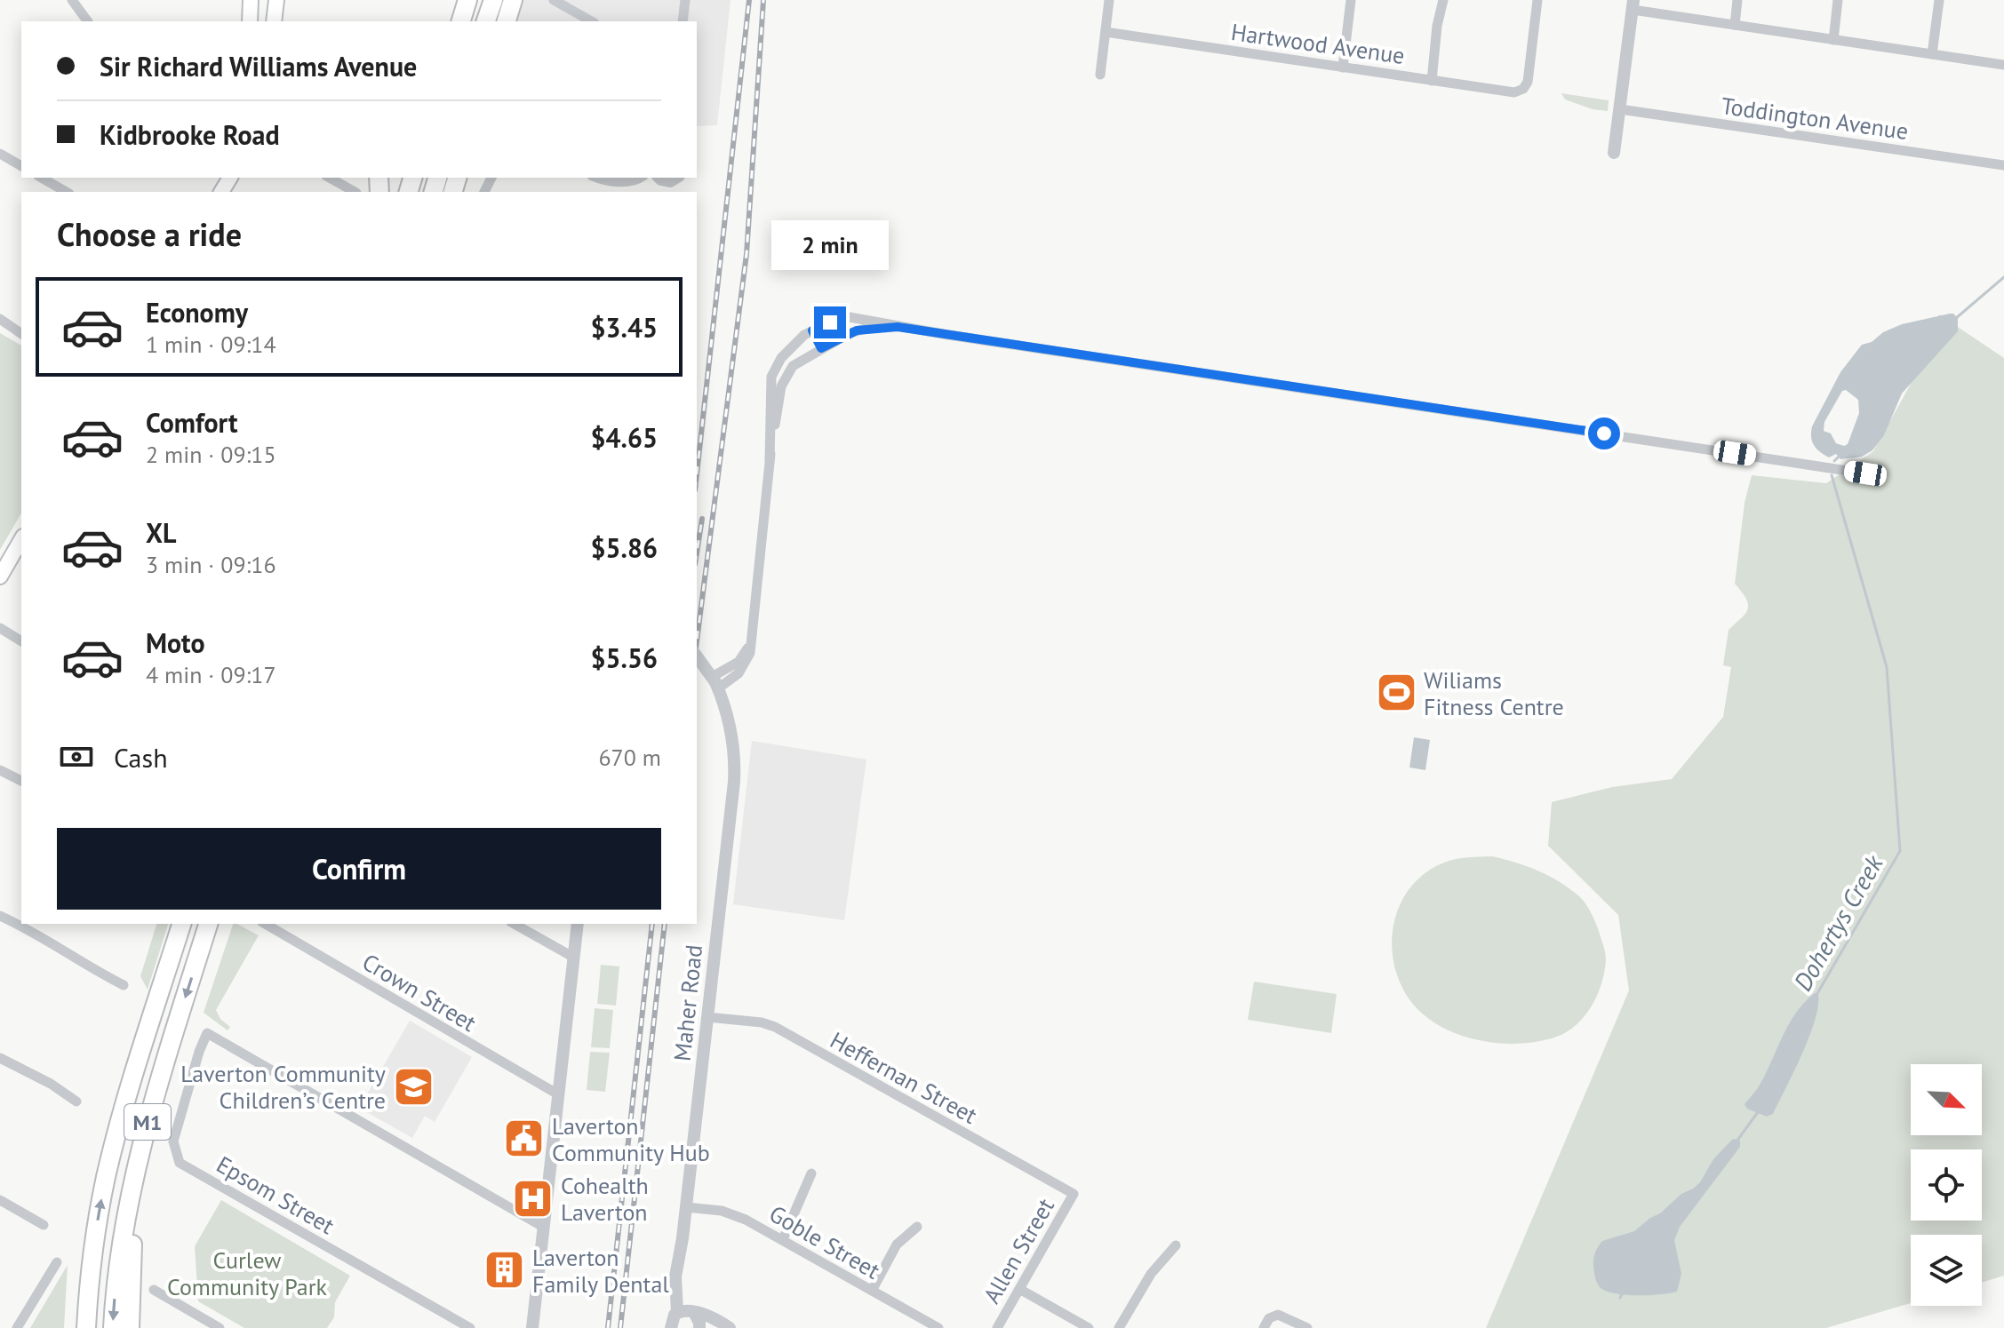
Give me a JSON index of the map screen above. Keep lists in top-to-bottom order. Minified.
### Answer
{"streets":{"highway":["M1"],"street":["Hartwood Avenue","Toddington Avenue","Crown Street","Maher Road","Heffernan Street","Epsom Street","Goble Street","Allen Street"]},"crossings":[["Maher Road","Heffernan Street"],["Maher Road","Goble Street"],["Heffernan Street","Allen Street"]],"water":["Dohertys Creek"],"parks":["Curlew Community Park"],"places":{"sports":["Wiliams Fitness Centre"],"school or university":["Laverton Community Children’s Centre"],"public building":["Laverton Community Hub"],"hospital":["Cohealth Laverton"],"building":["Laverton Family Dental"]},"north":"bottom right","page":{"banner":["Sir Richard Williams Avenue","Kidbrooke Road"],"heading":"Choose a ride","bubble":"2 min","list":[{"name":"Economy","note":"1 min · 09:14","value":"$3.45"},{"name":"Comfort","note":"2 min · 09:15","value":"$4.65"},{"name":"XL","note":"3 min · 09:16","value":"$5.86"},{"name":"Moto","note":"4 min · 09:17","value":"$5.56"}],"pay":["Cash","670 m"],"buttons":"Confirm"}}
